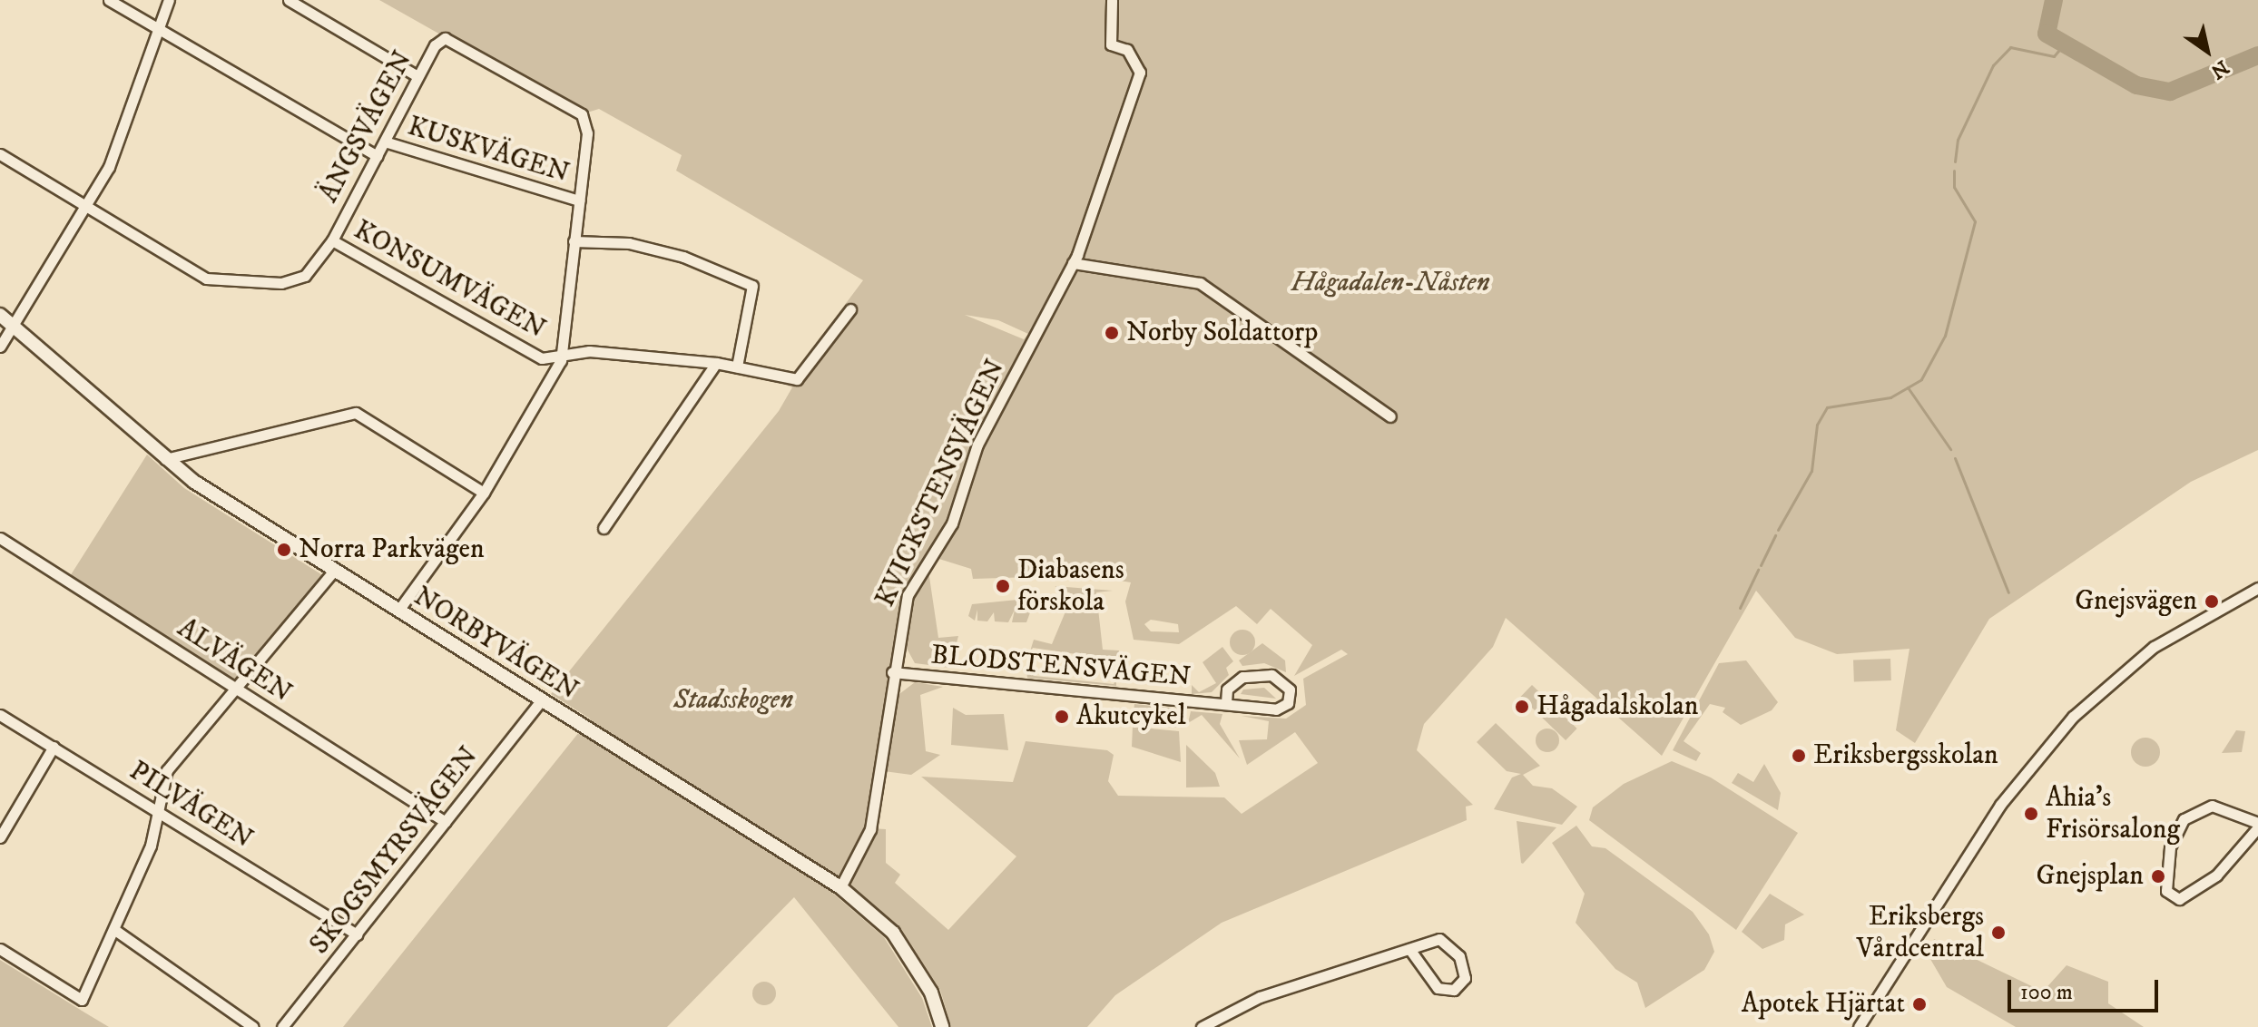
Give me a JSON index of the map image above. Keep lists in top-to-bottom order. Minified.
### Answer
{"streets":{"street":["ÄNGSVÄGEN","KUSKVÄGEN","KONSUMVÄGEN","KVICKSTENSVÄGEN","NORBYVÄGEN","ALVÄGEN","BLODSTENSVÄGEN","PILVÄGEN","SKOGSMYRSVÄGEN"]},"crossings":[["ÄNGSVÄGEN","KUSKVÄGEN"],["ÄNGSVÄGEN","KONSUMVÄGEN"],["KVICKSTENSVÄGEN","NORBYVÄGEN"],["KVICKSTENSVÄGEN","BLODSTENSVÄGEN"],["NORBYVÄGEN","SKOGSMYRSVÄGEN"],["ALVÄGEN","SKOGSMYRSVÄGEN"],["PILVÄGEN","SKOGSMYRSVÄGEN"]],"parks":["Hågadalen-Nåsten","Stadsskogen"],"places":["Norby Soldattorp","Norra Parkvägen","Diabasens förskola","Gnejsvägen","Hågadalskolan","Akutcykel","Eriksbergsskolan","Ahia's Frisörsalong","Gnejsplan","Eriksbergs Vårdcentral","Apotek Hjärtat"],"scale_bar":"100 m","north":"bottom right"}
